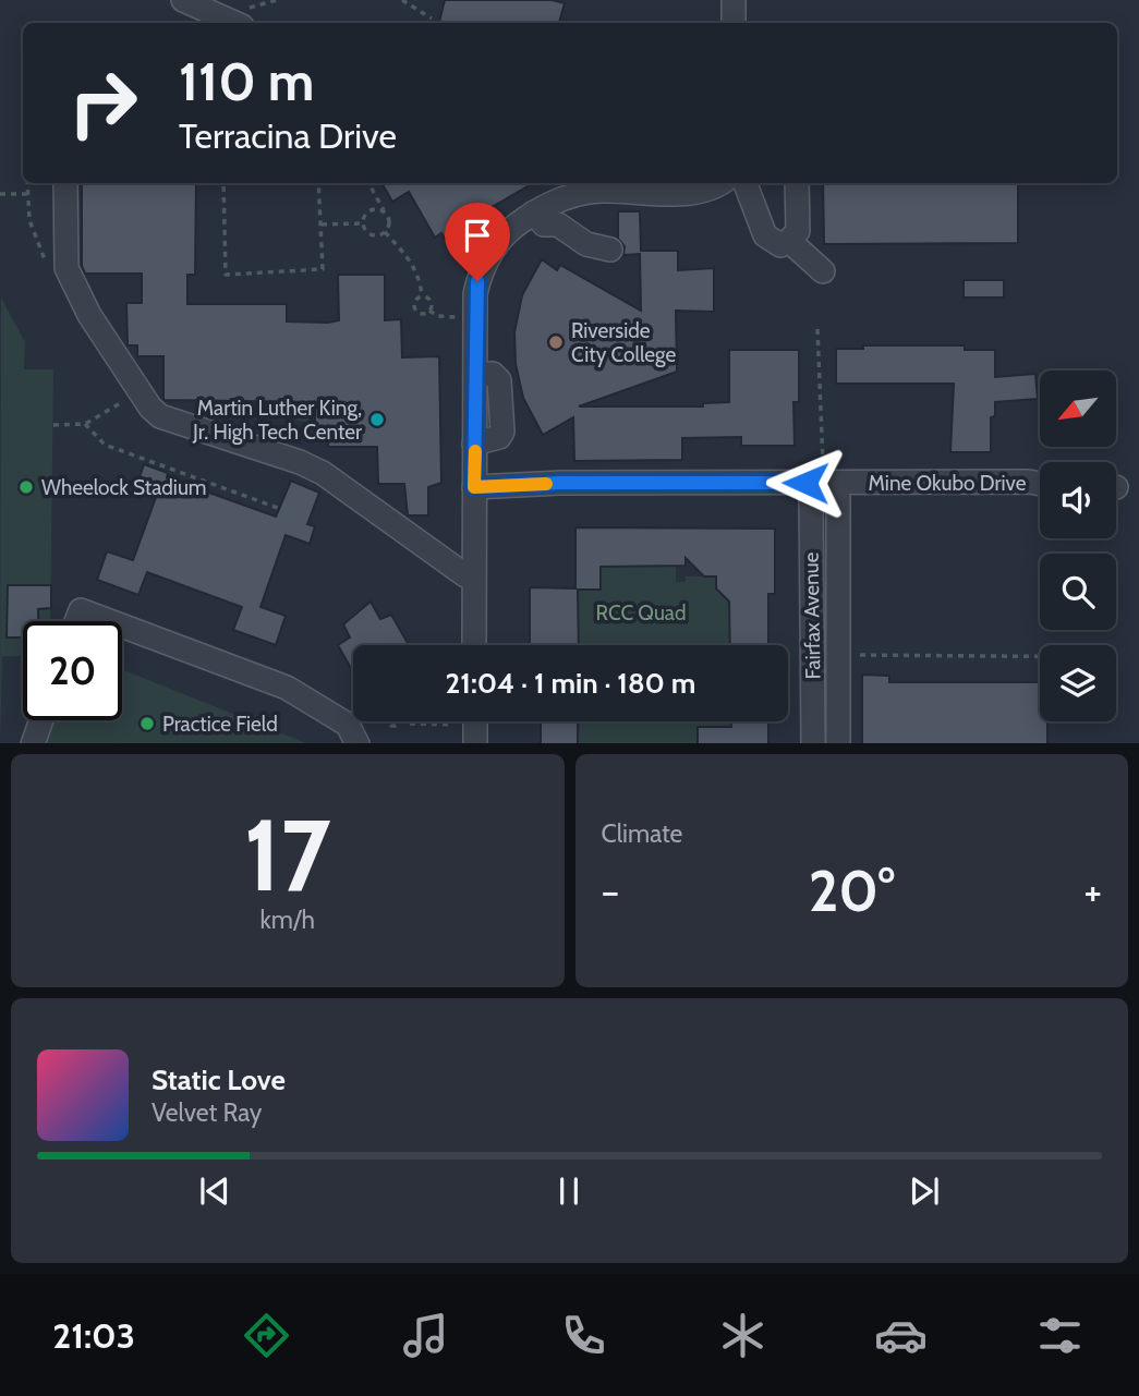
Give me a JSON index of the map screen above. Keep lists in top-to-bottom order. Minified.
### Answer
{"streets":{"lane":["Mine Okubo Drive","Fairfax Avenue"]},"crossings":[["Mine Okubo Drive","Fairfax Avenue"]],"parks":["RCC Quad"],"places":["Riverside City College","Martin Luther King, Jr. High Tech Center","Wheelock Stadium","Practice Field"],"north":"bottom left","page":{"turn":["110 m","Terracina Drive"],"limit":"20","trip":"21:04 · 1 min · 180 m","tile":[["17","km/h"],"Climate"],"heat":["−","20°","+"],"song":["Static Love","Velvet Ray"],"tabs":"21:03"}}
